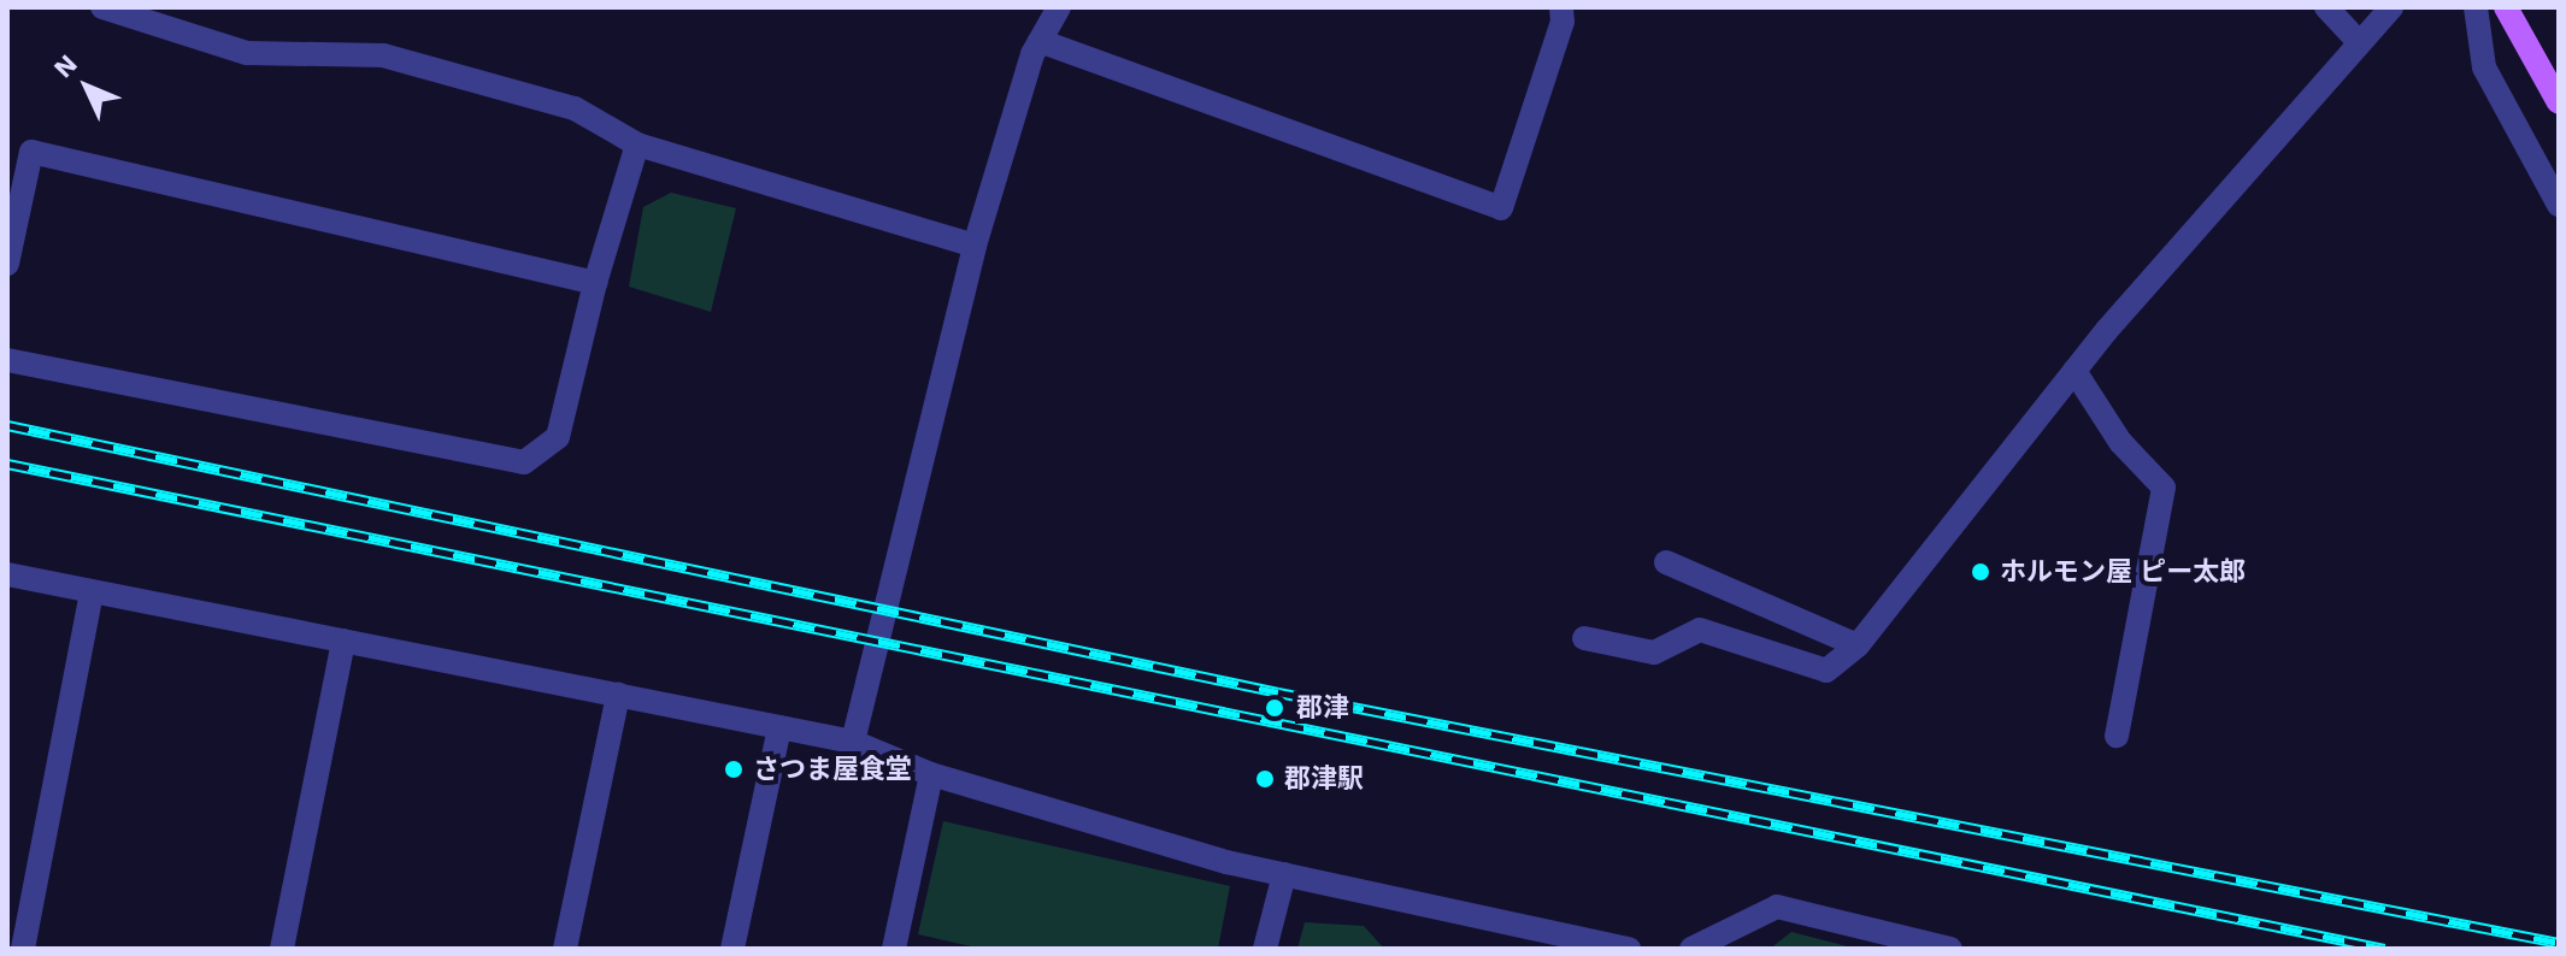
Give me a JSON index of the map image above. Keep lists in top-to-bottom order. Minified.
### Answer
{"places":["ホルモン屋 ピー太郎","郡津","さつま屋食堂","郡津駅"],"north":"top left"}
